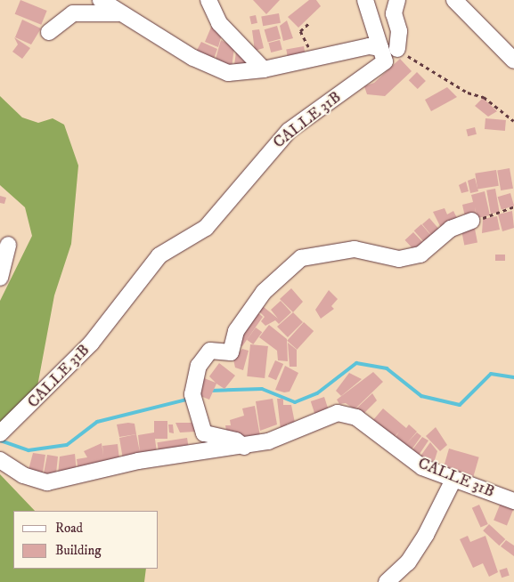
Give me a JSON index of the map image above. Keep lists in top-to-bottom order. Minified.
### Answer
{"streets":{"street":["CALLE 31B"]},"legend":["Road","Building"]}
